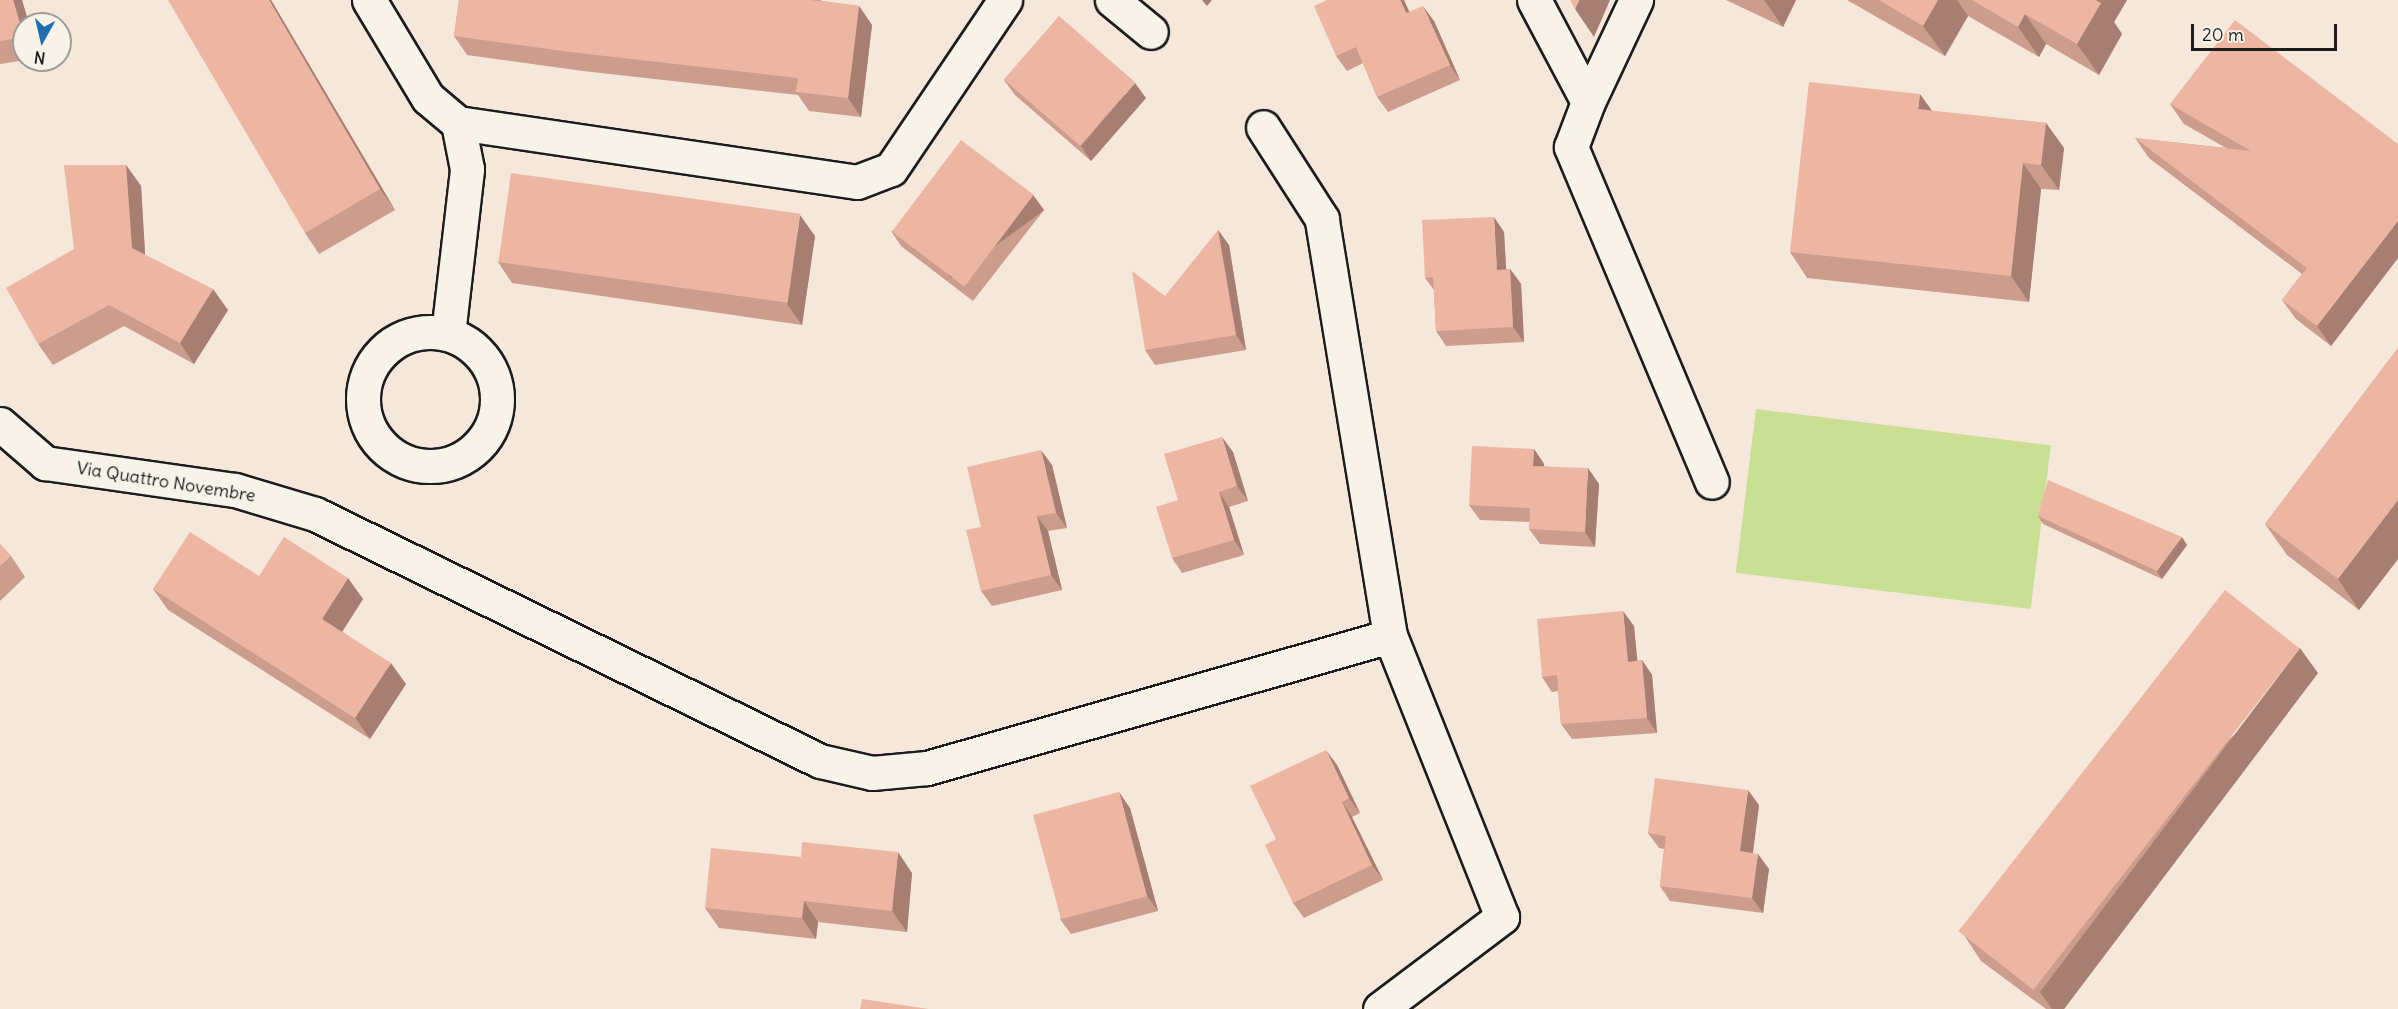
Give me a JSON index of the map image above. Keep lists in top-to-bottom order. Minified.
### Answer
{"streets":{"street":["Via Quattro Novembre"]},"scale_bar":"20 m","north":"bottom"}
